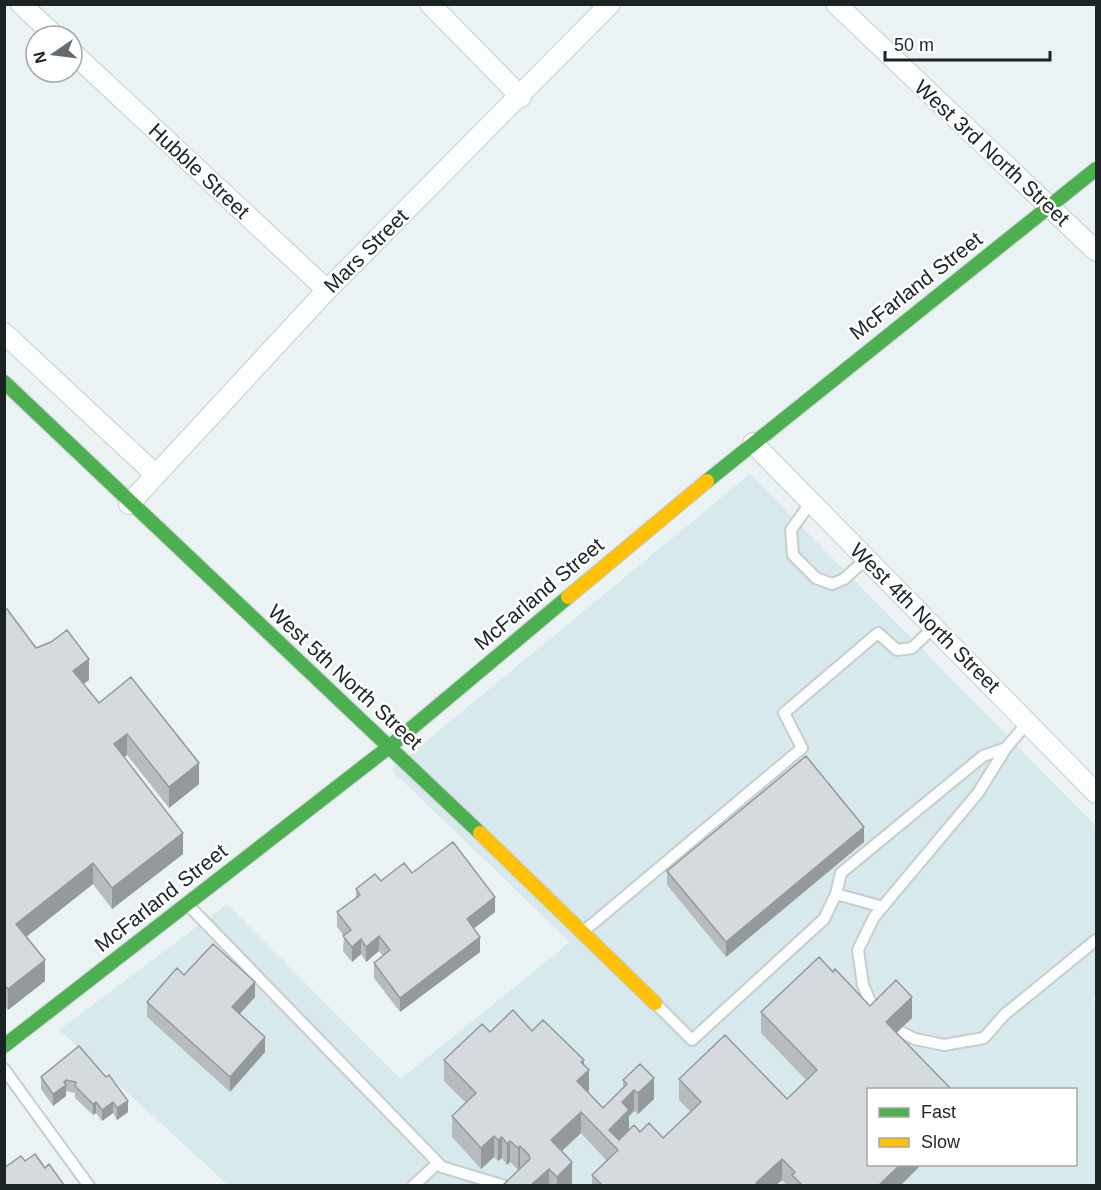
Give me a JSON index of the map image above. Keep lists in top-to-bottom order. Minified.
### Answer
{"streets":{"street":["West 3rd North Street","Hubble Street","Mars Street","McFarland Street","West 4th North Street","West 5th North Street"]},"crossings":[["West 3rd North Street","McFarland Street"],["Hubble Street","Mars Street"],["Mars Street","West 5th North Street"],["McFarland Street","West 4th North Street"],["McFarland Street","West 5th North Street"]],"legend":["Fast","Slow"],"scale_bar":"50 m","north":"left"}
